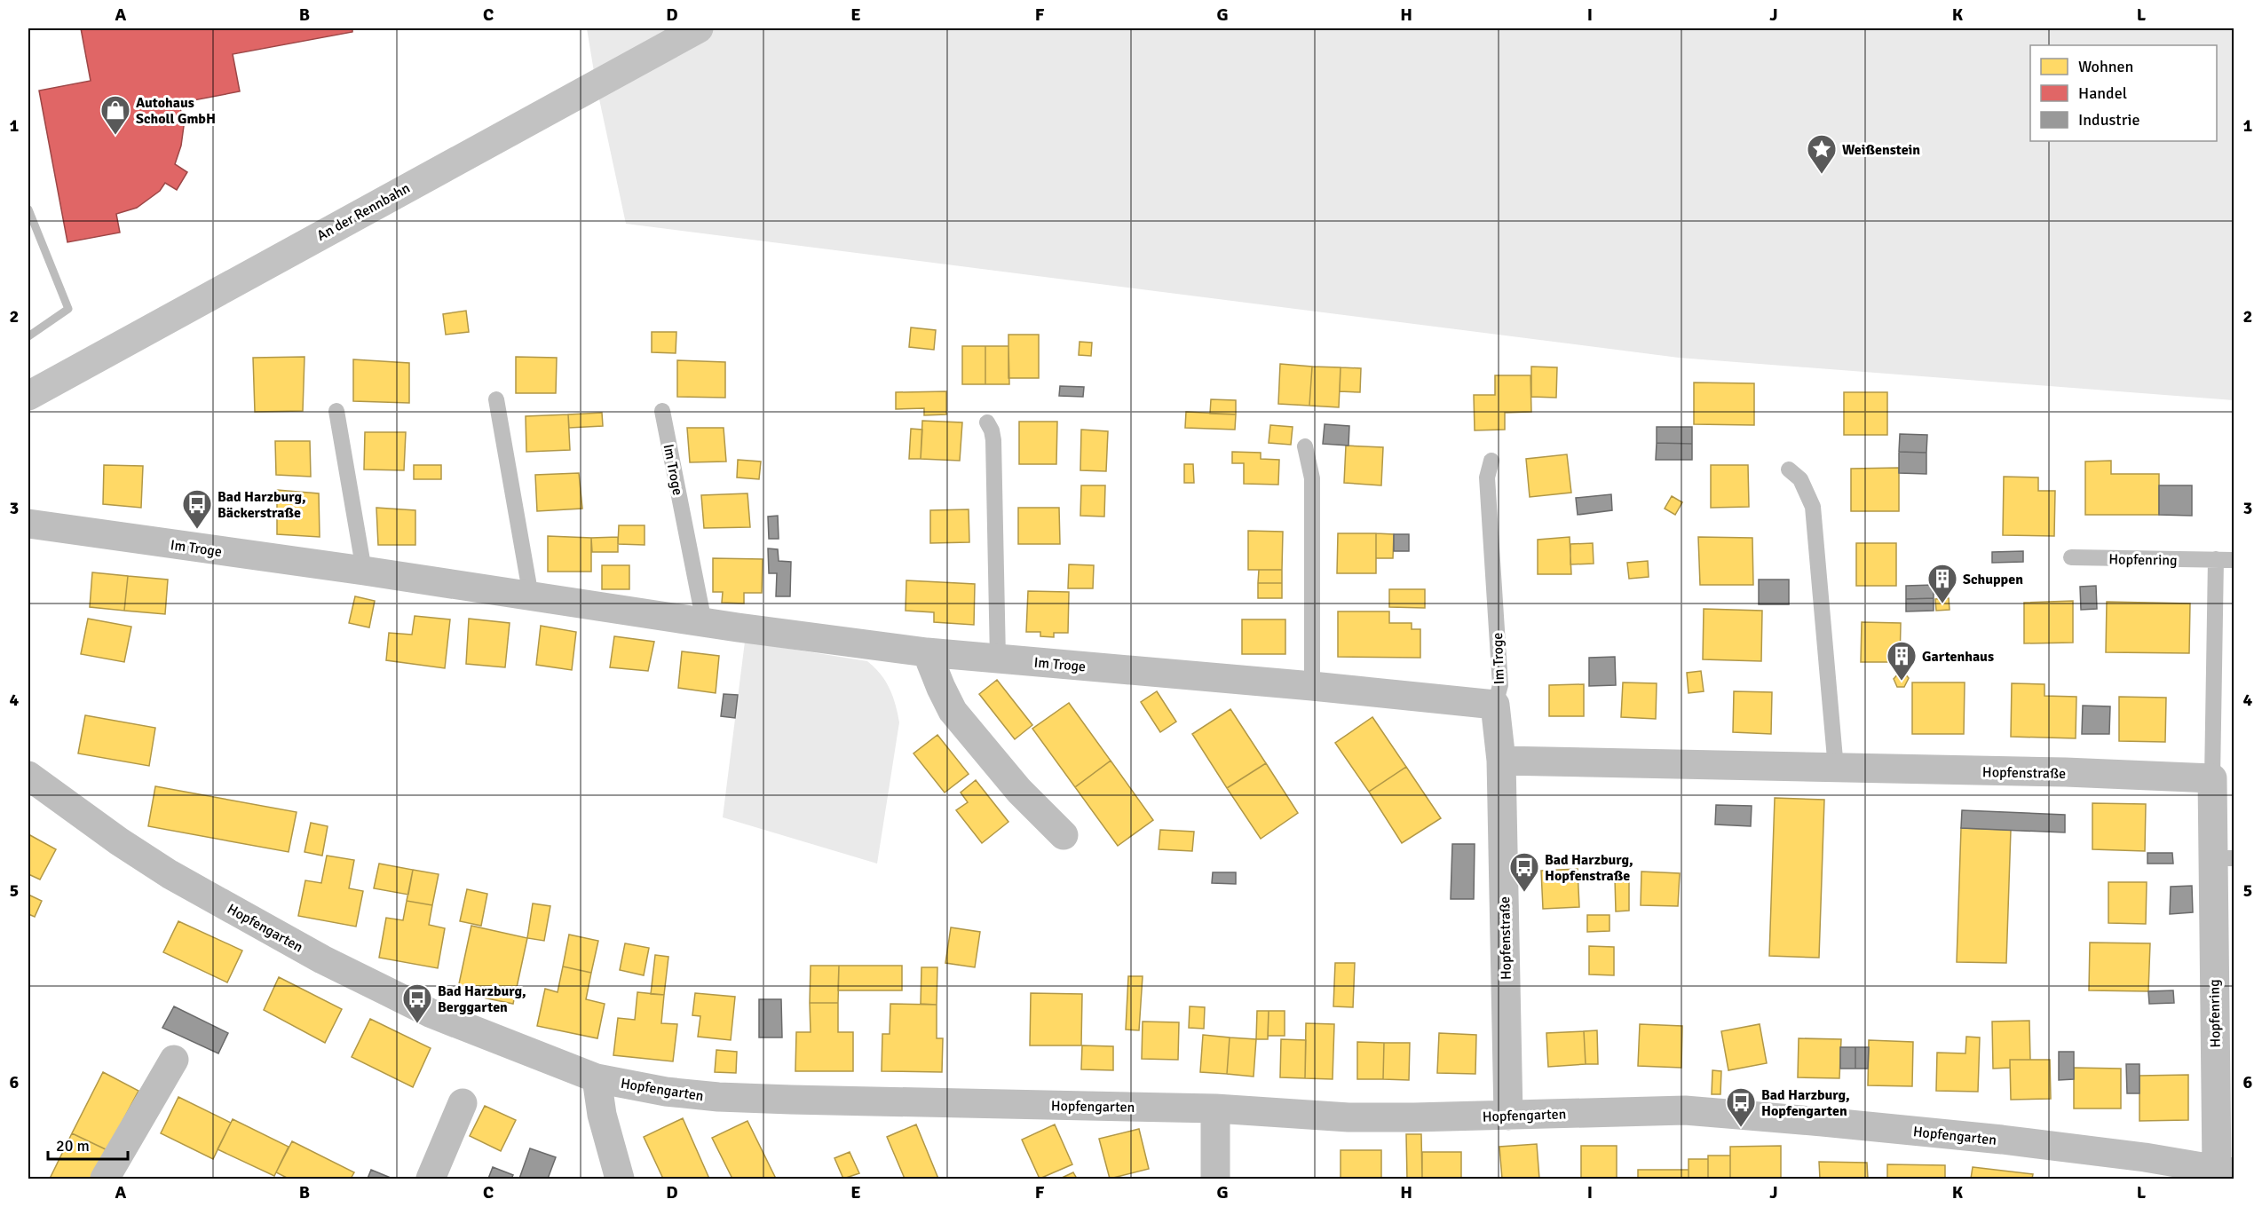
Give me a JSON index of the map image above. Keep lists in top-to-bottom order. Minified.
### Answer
{"streets":{"main road":["An der Rennbahn"],"street":["Im Troge","Hopfenring","Hopfenstraße","Hopfengarten"]},"crossings":[["Im Troge","Hopfenstraße"],["Hopfenring","Hopfenstraße"],["Hopfenring","Hopfengarten"],["Hopfenstraße","Hopfengarten"]],"places":{"shop":["Autohaus Scholl GmbH"],"place":["Weißenstein"],"bus stop":["Bad Harzburg, Bäckerstraße","Bad Harzburg, Hopfenstraße","Bad Harzburg, Berggarten","Bad Harzburg, Hopfengarten"],"building":["Schuppen","Gartenhaus"]},"legend":["Wohnen","Handel","Industrie"],"scale_bar":"20 m","grid":{"columns":["A","B","C","D","E","F","G","H","I","J","K","L"],"rows":["1","2","3","4","5","6"]}}
